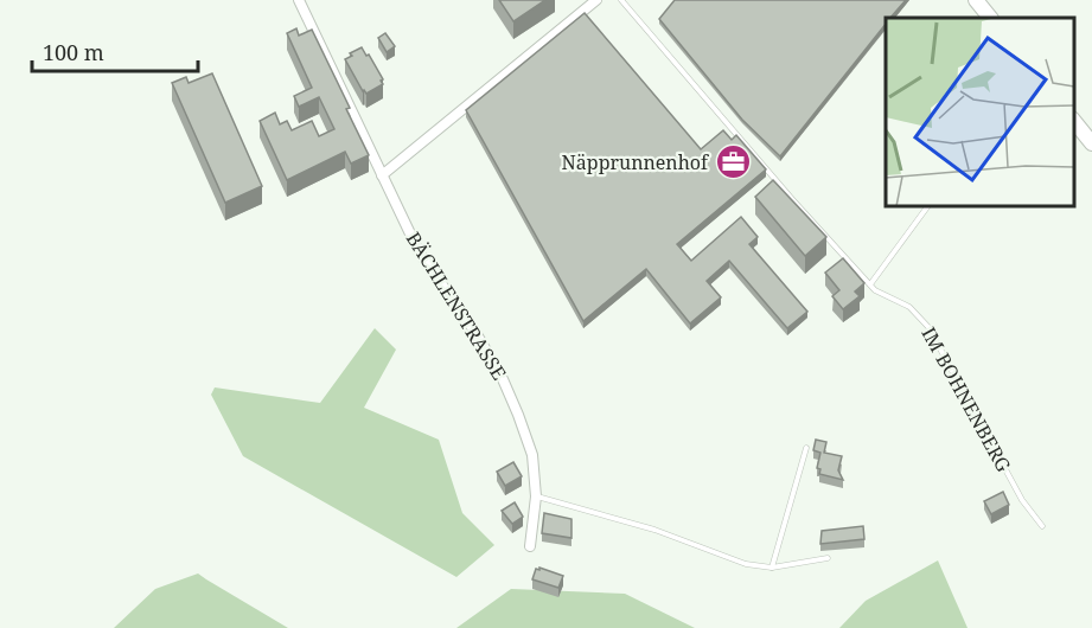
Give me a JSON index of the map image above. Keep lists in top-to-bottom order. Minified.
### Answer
{"streets":{"street":["BÄCHLENSTRASSE"],"lane":["IM BOHNENBERG"]},"places":{"office":["Näpprunnenhof"]},"scale_bar":"100 m"}
